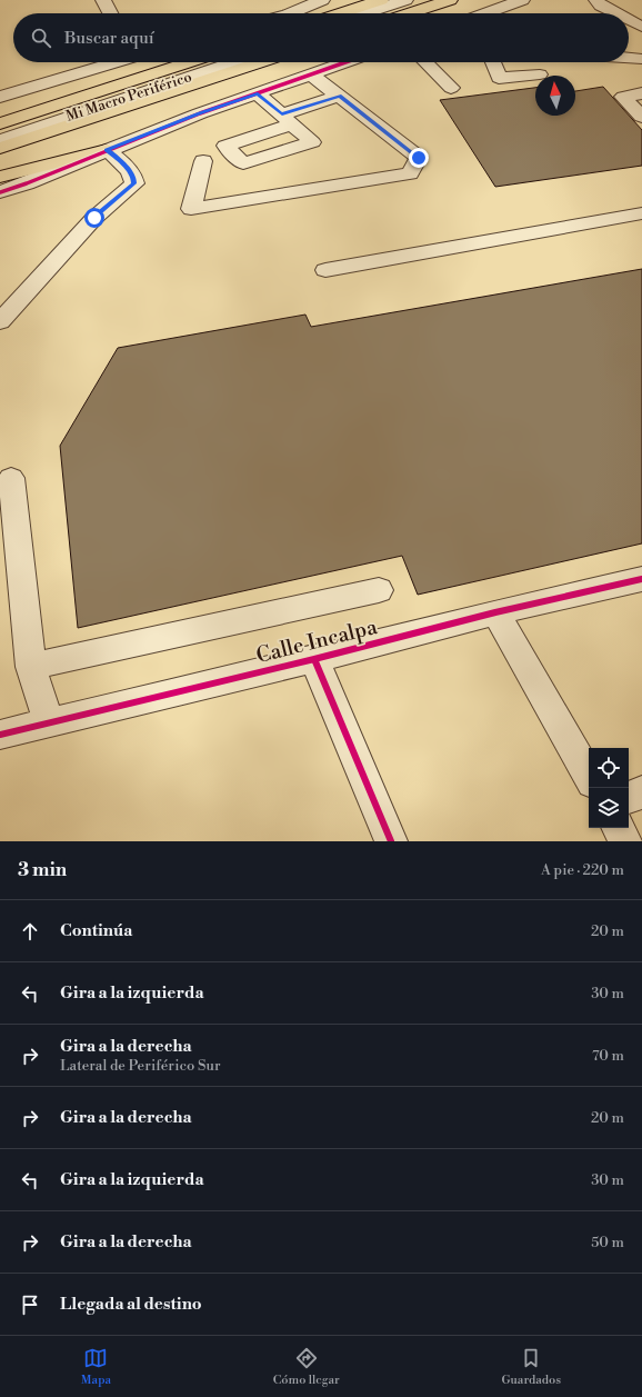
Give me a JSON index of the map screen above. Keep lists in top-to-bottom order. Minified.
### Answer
{"streets":{"street":["Mi Macro Periférico","Calle Incalpa"]},"north":"top","page":{"search":"Buscar aquí","heading":["3 min","A pie · 220 m"],"list":[["Continúa","20 m"],["Gira a la izquierda","30 m"],["Gira a la derecha","Lateral de Periférico Sur","70 m"],["Gira a la derecha","20 m"],["Gira a la izquierda","30 m"],["Gira a la derecha","50 m"],"Llegada al destino"],"nav":["Mapa","Cómo llegar","Guardados"]}}
